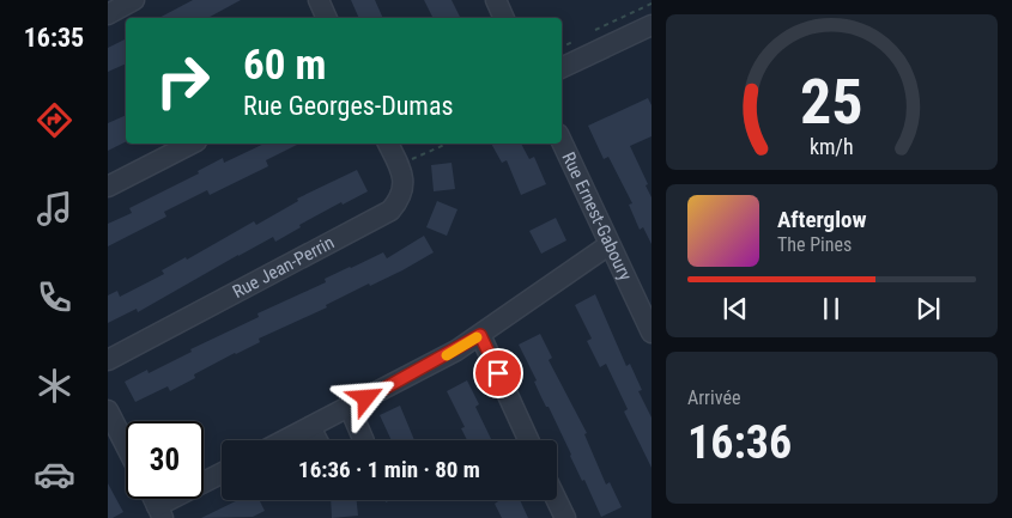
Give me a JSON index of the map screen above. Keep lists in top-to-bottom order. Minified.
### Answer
{"streets":{"street":["Rue Ernest-Gaboury","Rue Jean-Perrin"]},"page":{"tabs":"16:35","turn":["60 m","Rue Georges-Dumas"],"song":["Afterglow","The Pines"],"tile":["Arrivée","16:36"],"limit":"30","trip":"16:36 · 1 min · 80 m","gauge":["25","km/h"]}}
